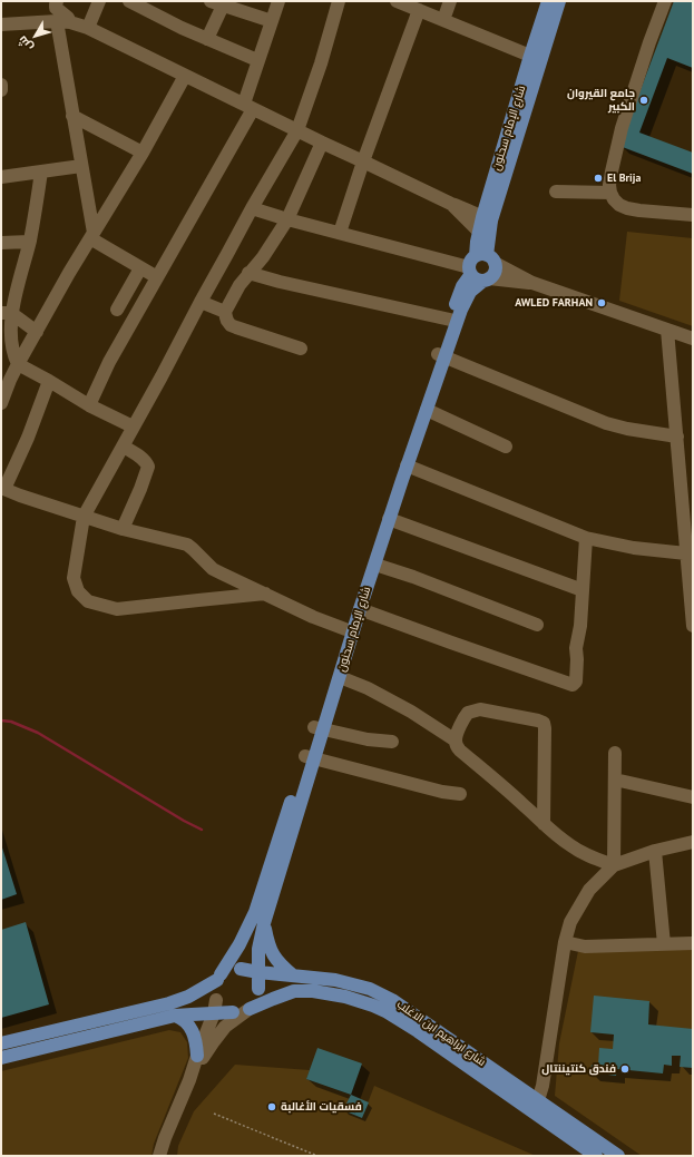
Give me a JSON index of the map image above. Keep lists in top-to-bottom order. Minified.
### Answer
{"streets":{"main road":["شارع الإمام سحنون","شارع ابراهيم ابن الاغلب"]},"crossings":[["شارع الإمام سحنون","شارع ابراهيم ابن الاغلب"]],"places":["جامع القيروان الكبير","El Brija","AWLED FARHAN","فندق كنتيننتال","فسقيات الأغالبة"],"north":"bottom left"}
